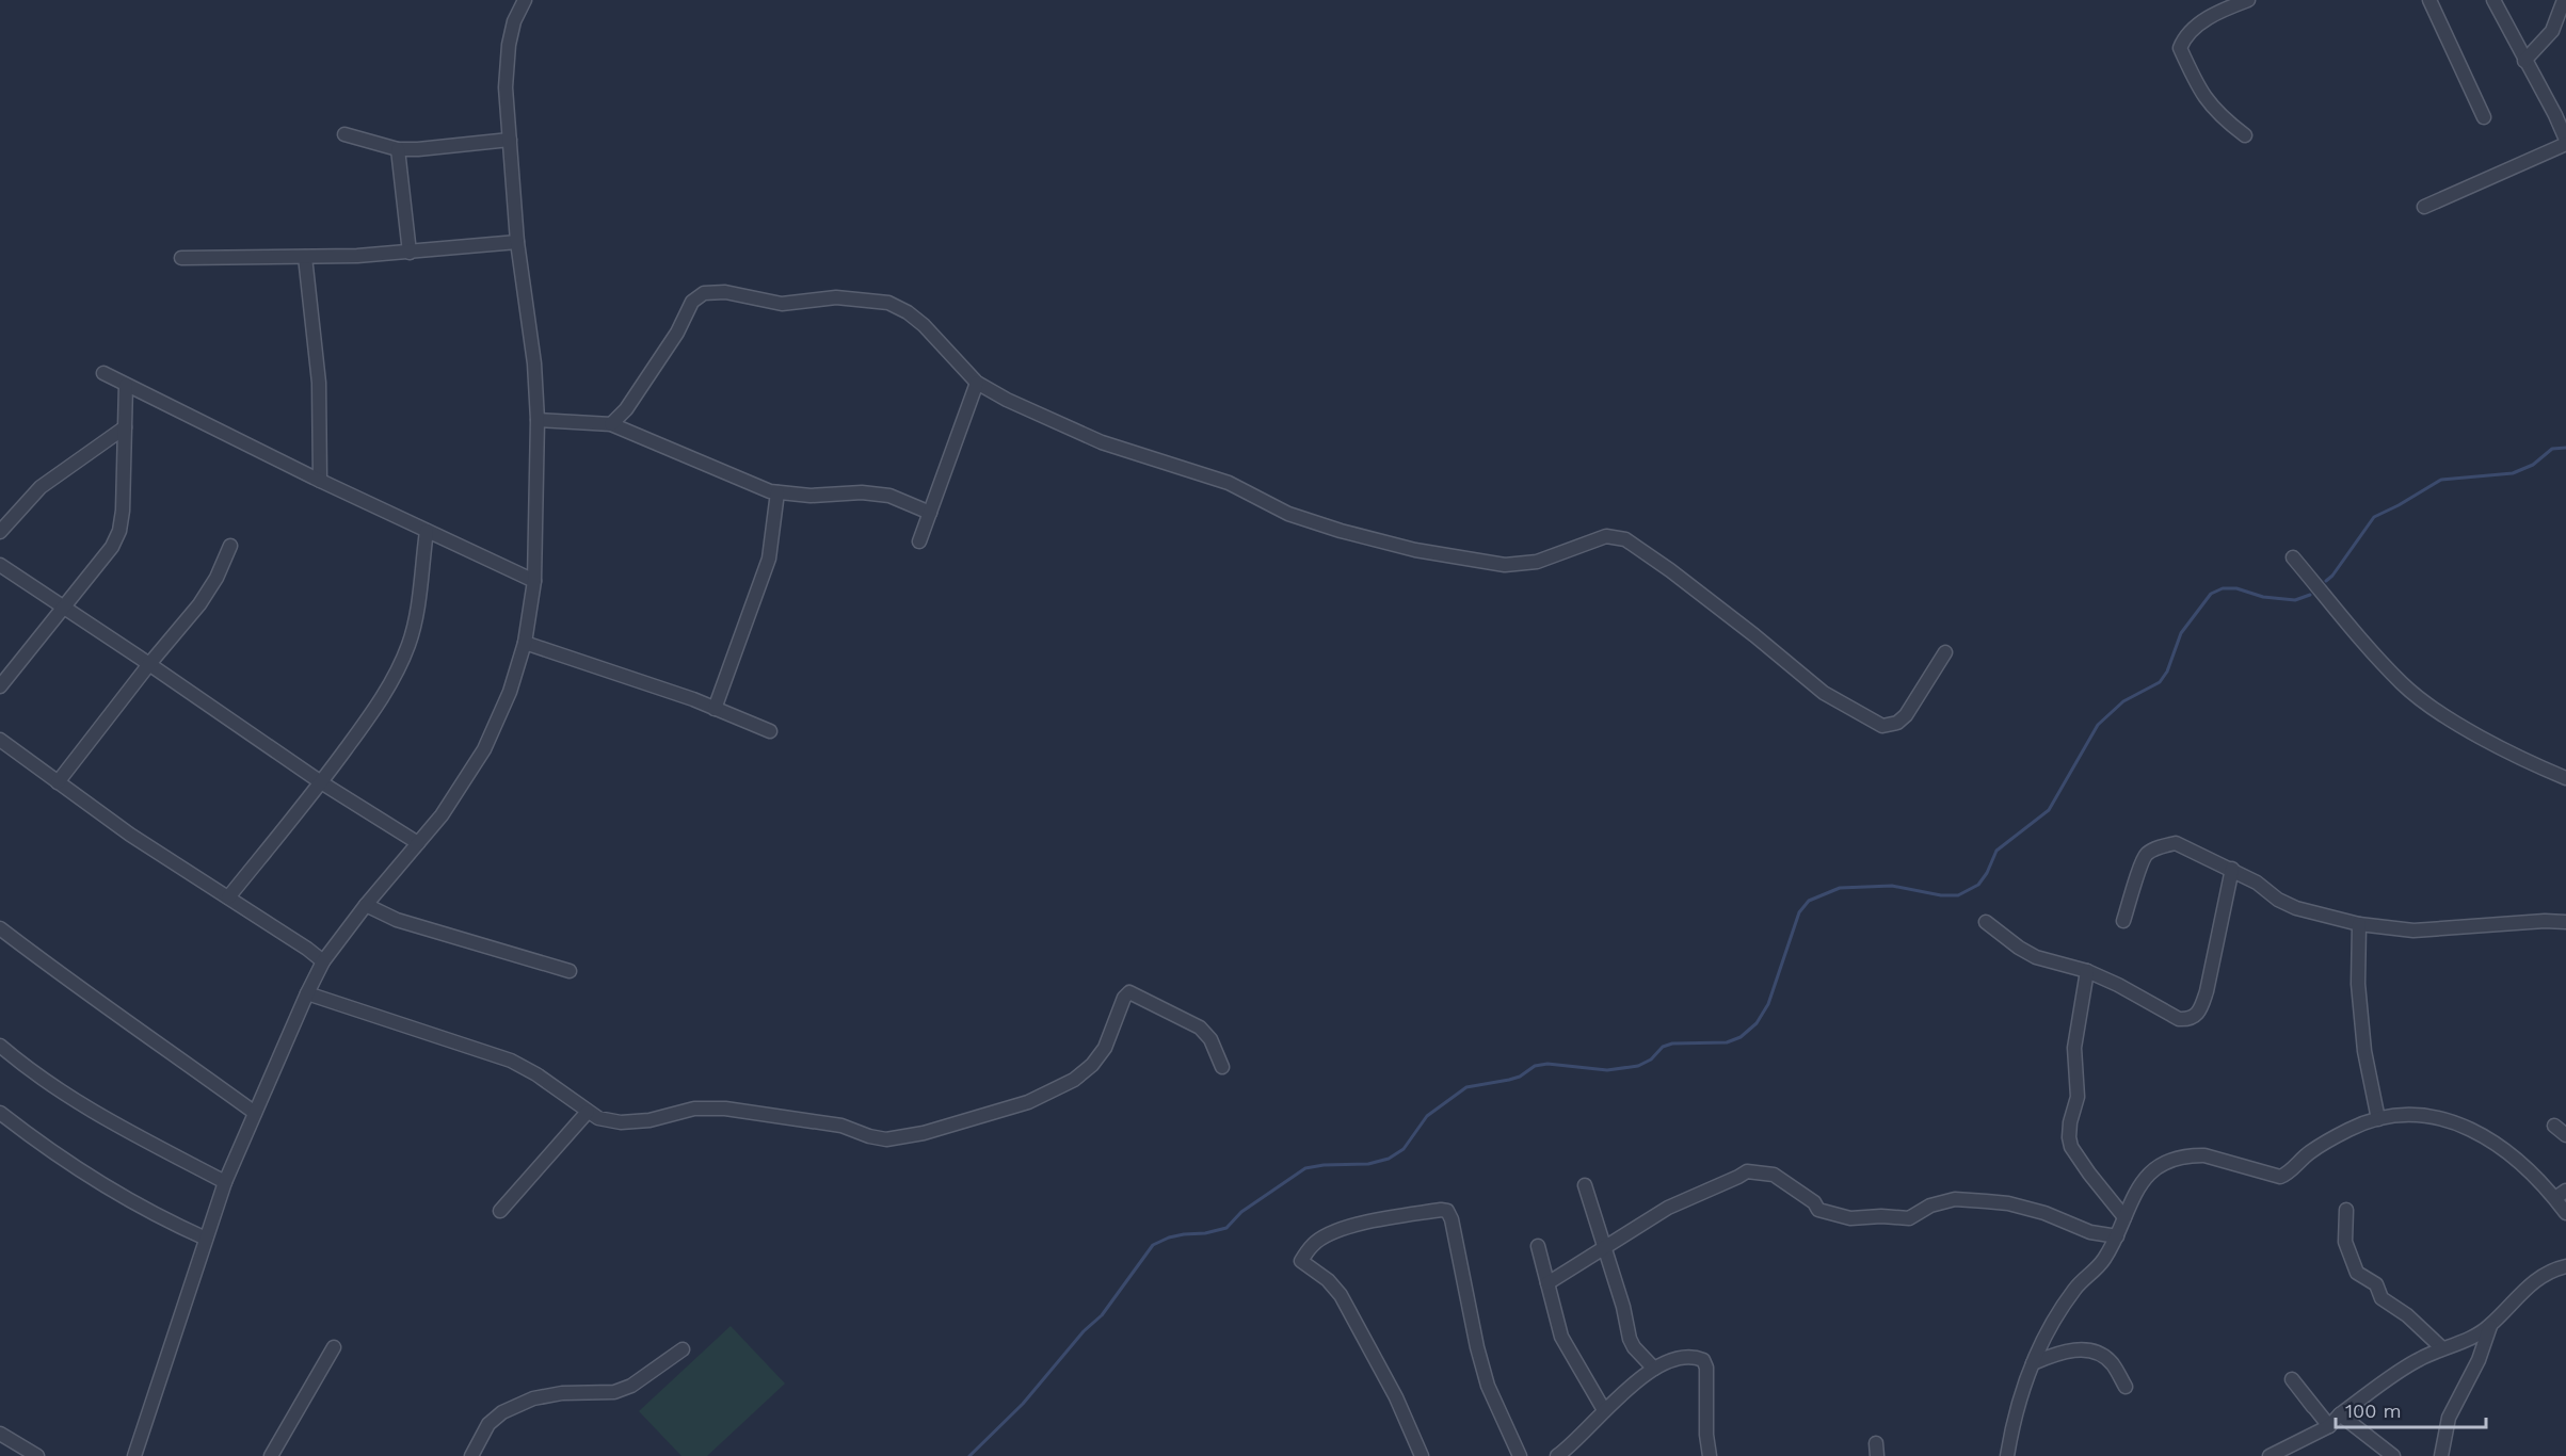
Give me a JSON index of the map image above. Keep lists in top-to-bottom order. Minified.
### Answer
{"scale_bar":"100 m"}
